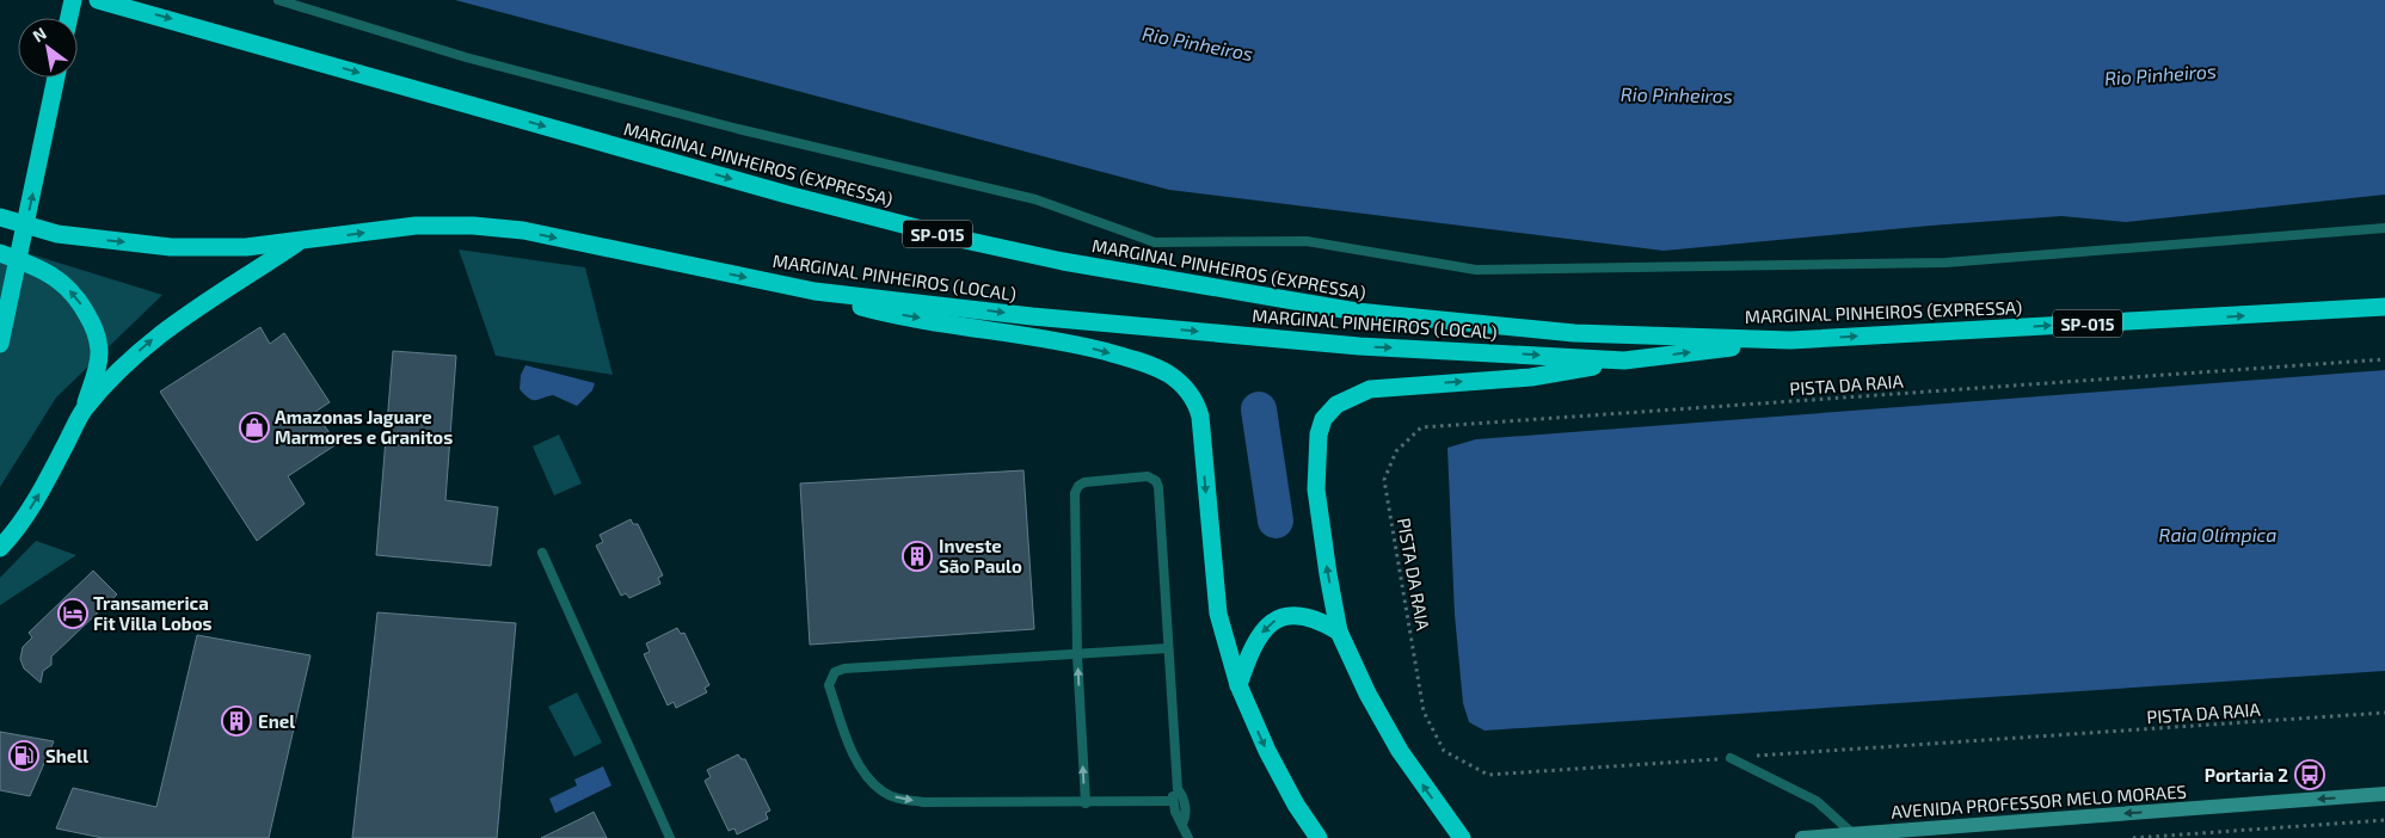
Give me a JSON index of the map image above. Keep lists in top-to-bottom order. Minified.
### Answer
{"streets":{"highway":["MARGINAL PINHEIROS (EXPRESSA)","SP-015","MARGINAL PINHEIROS (LOCAL)"],"street":["AVENIDA PROFESSOR MELO MORAES"],"path":["PISTA DA RAIA"]},"crossings":[["MARGINAL PINHEIROS (EXPRESSA)","MARGINAL PINHEIROS (LOCAL)"]],"one_way":["MARGINAL PINHEIROS (EXPRESSA)","MARGINAL PINHEIROS (LOCAL)","AVENIDA PROFESSOR MELO MORAES"],"water":["Rio Pinheiros","Raia Olímpica"],"places":{"shop":["Amazonas Jaguare Marmores e Granitos"],"building":["Investe São Paulo","Enel"],"hotel":["Transamerica Fit Villa Lobos"],"fuel station":["Shell"],"bus stop":["Portaria 2"]},"north":"top left"}
